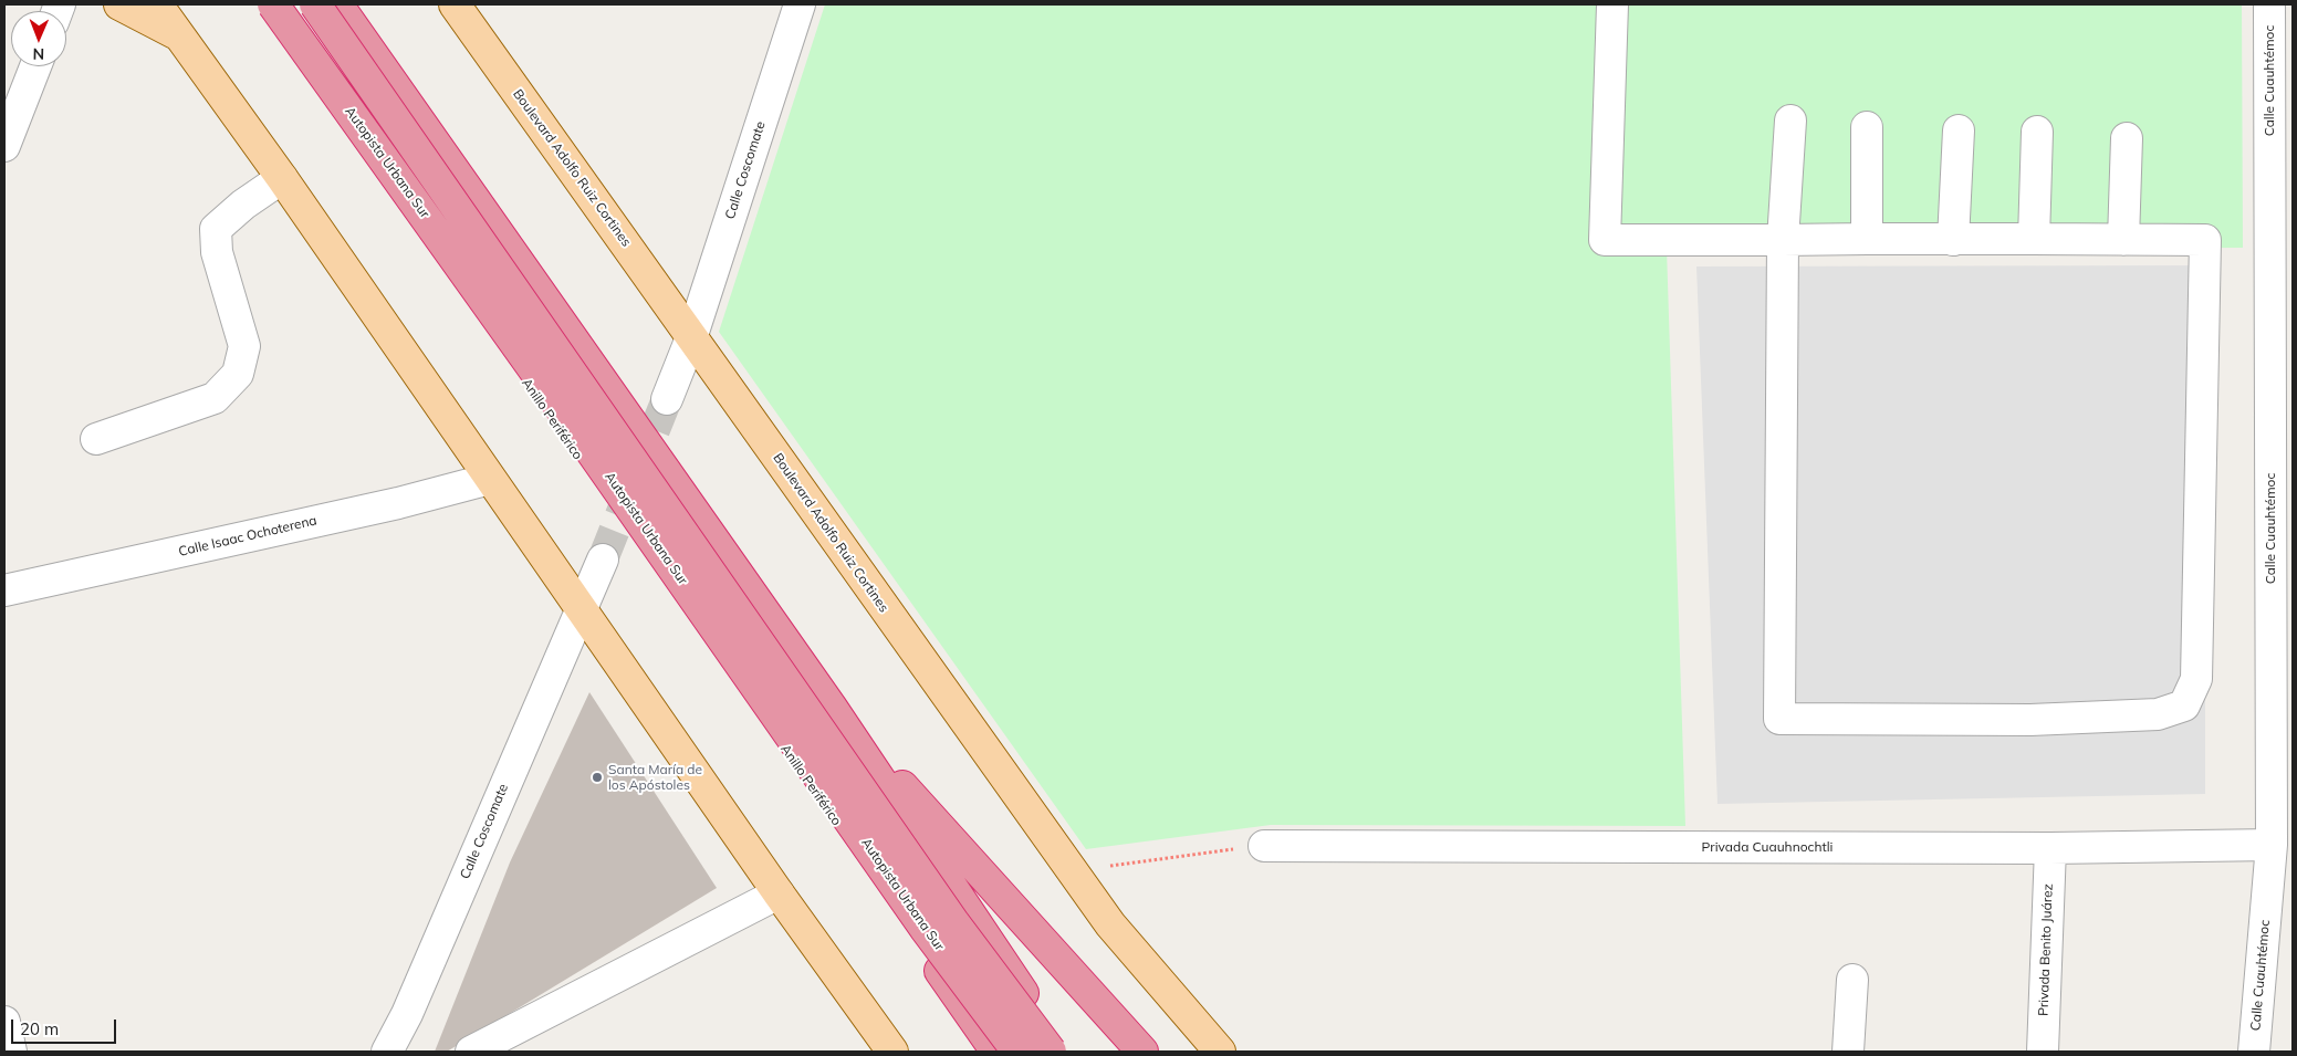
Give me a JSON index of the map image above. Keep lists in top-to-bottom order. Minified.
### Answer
{"streets":{"highway":["Autopista Urbana Sur","Anillo Periférico"],"main road":["Boulevard Adolfo Ruiz Cortines"],"street":["Calle Cuauhtémoc","Calle Coscomate","Calle Isaac Ochoterena","Privada Cuauhnochtli","Privada Benito Juárez"]},"crossings":[["Calle Cuauhtémoc","Privada Cuauhnochtli"],["Boulevard Adolfo Ruiz Cortines","Calle Coscomate"],["Privada Cuauhnochtli","Privada Benito Juárez"]],"places":["Santa María de los Apóstoles"],"scale_bar":"20 m","north":"bottom"}
